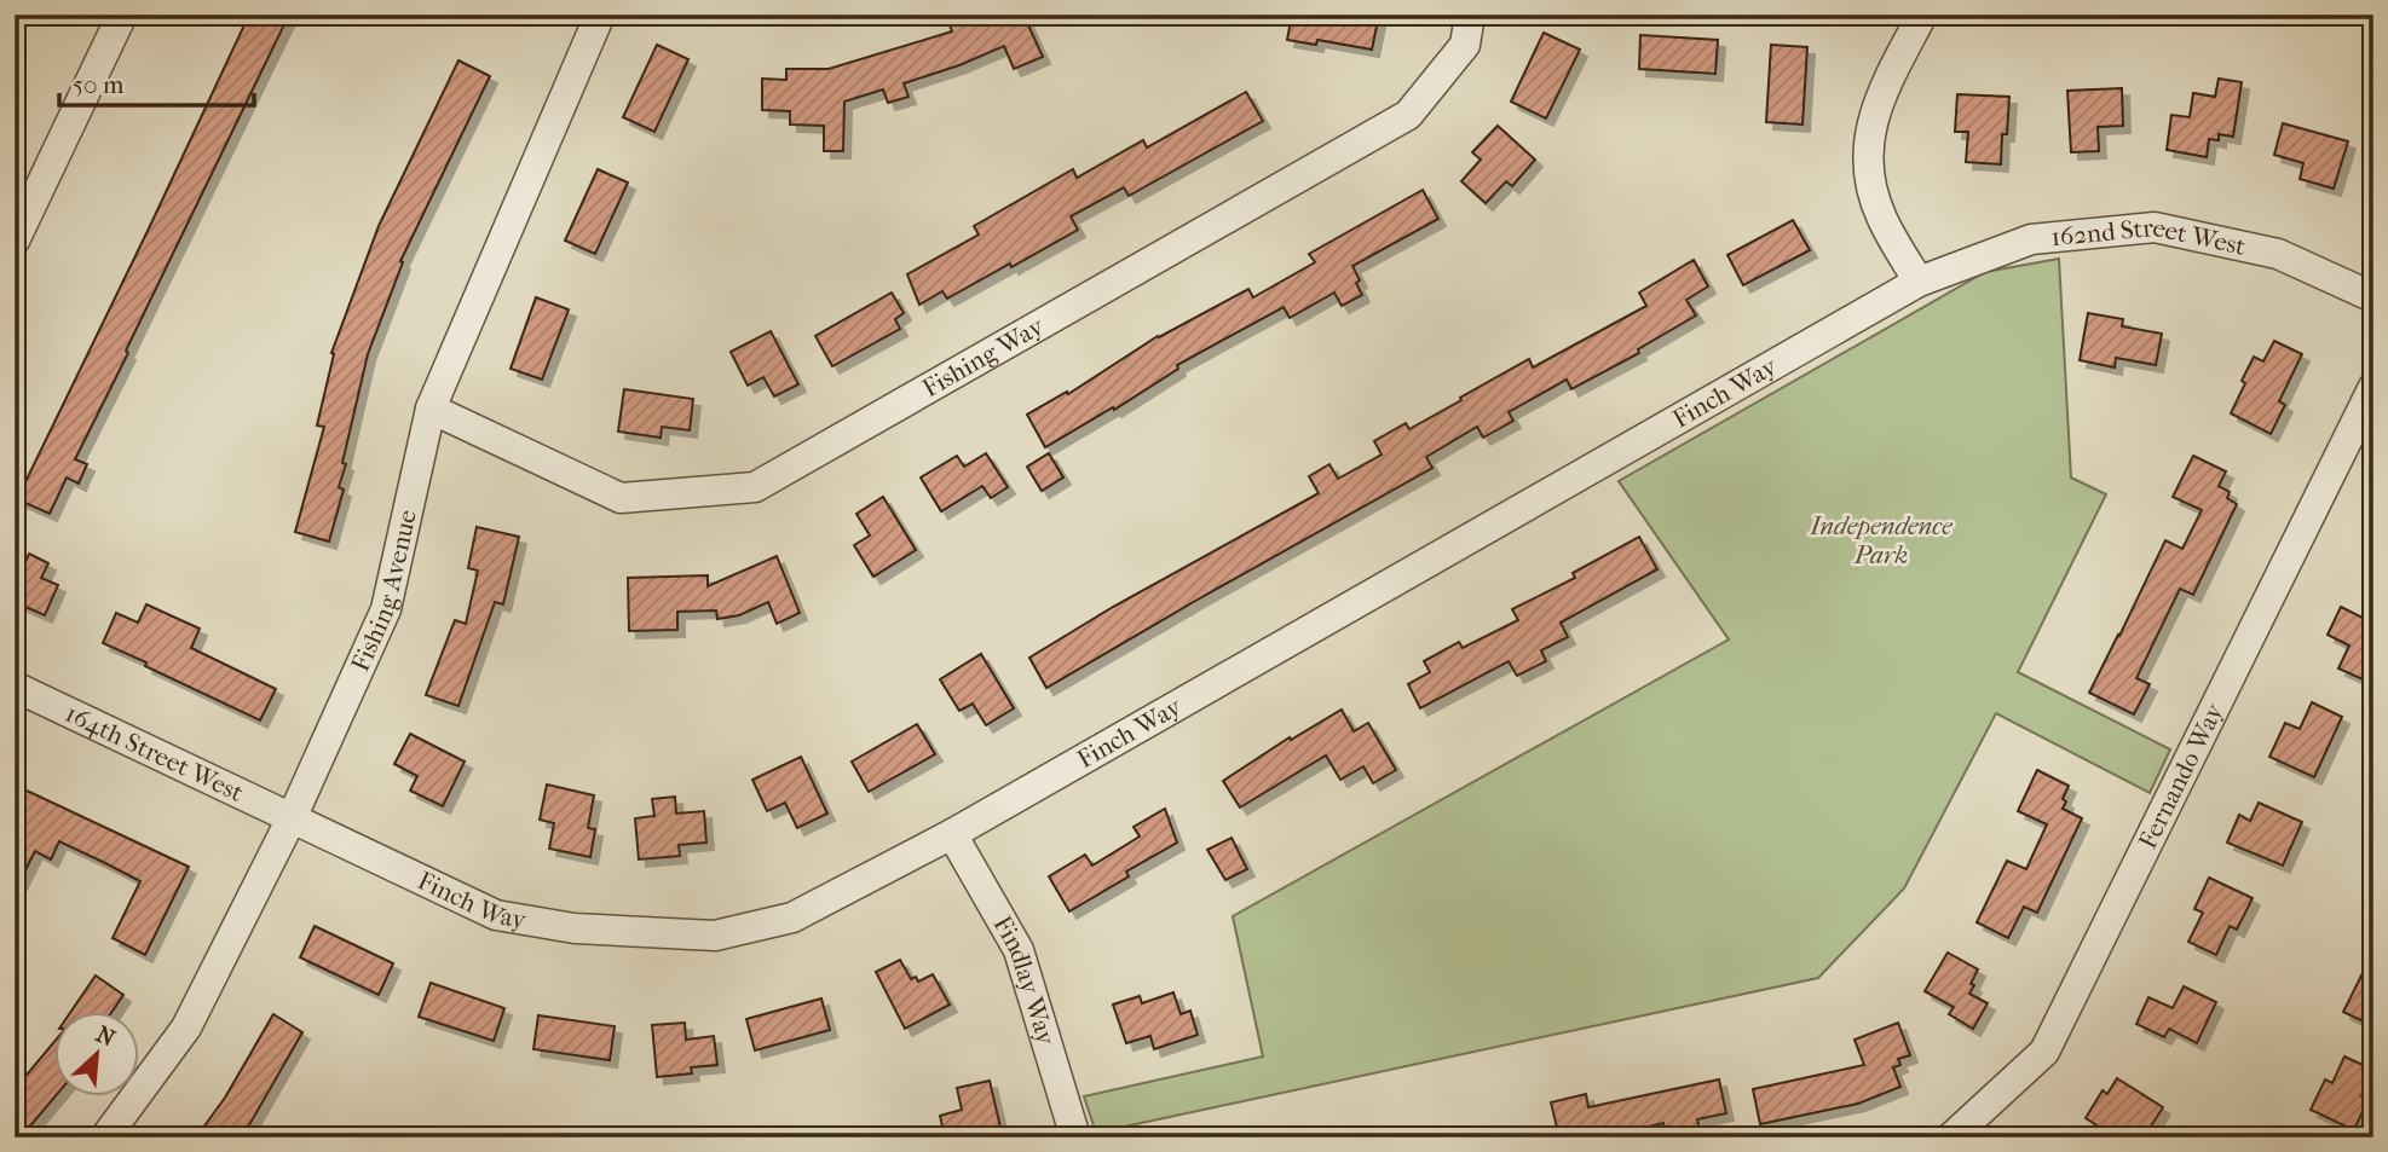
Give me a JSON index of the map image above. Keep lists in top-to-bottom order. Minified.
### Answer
{"streets":{"street":["162nd Street West","Fishing Way","Finch Way","Fishing Avenue","164th Street West","Fernando Way","Findlay Way"]},"crossings":[["162nd Street West","Finch Way"],["Fishing Way","Fishing Avenue"],["Finch Way","Fishing Avenue"],["Finch Way","164th Street West"],["Finch Way","Findlay Way"],["Fishing Avenue","164th Street West"]],"parks":["Independence Park"],"scale_bar":"50 m","north":"top right"}
